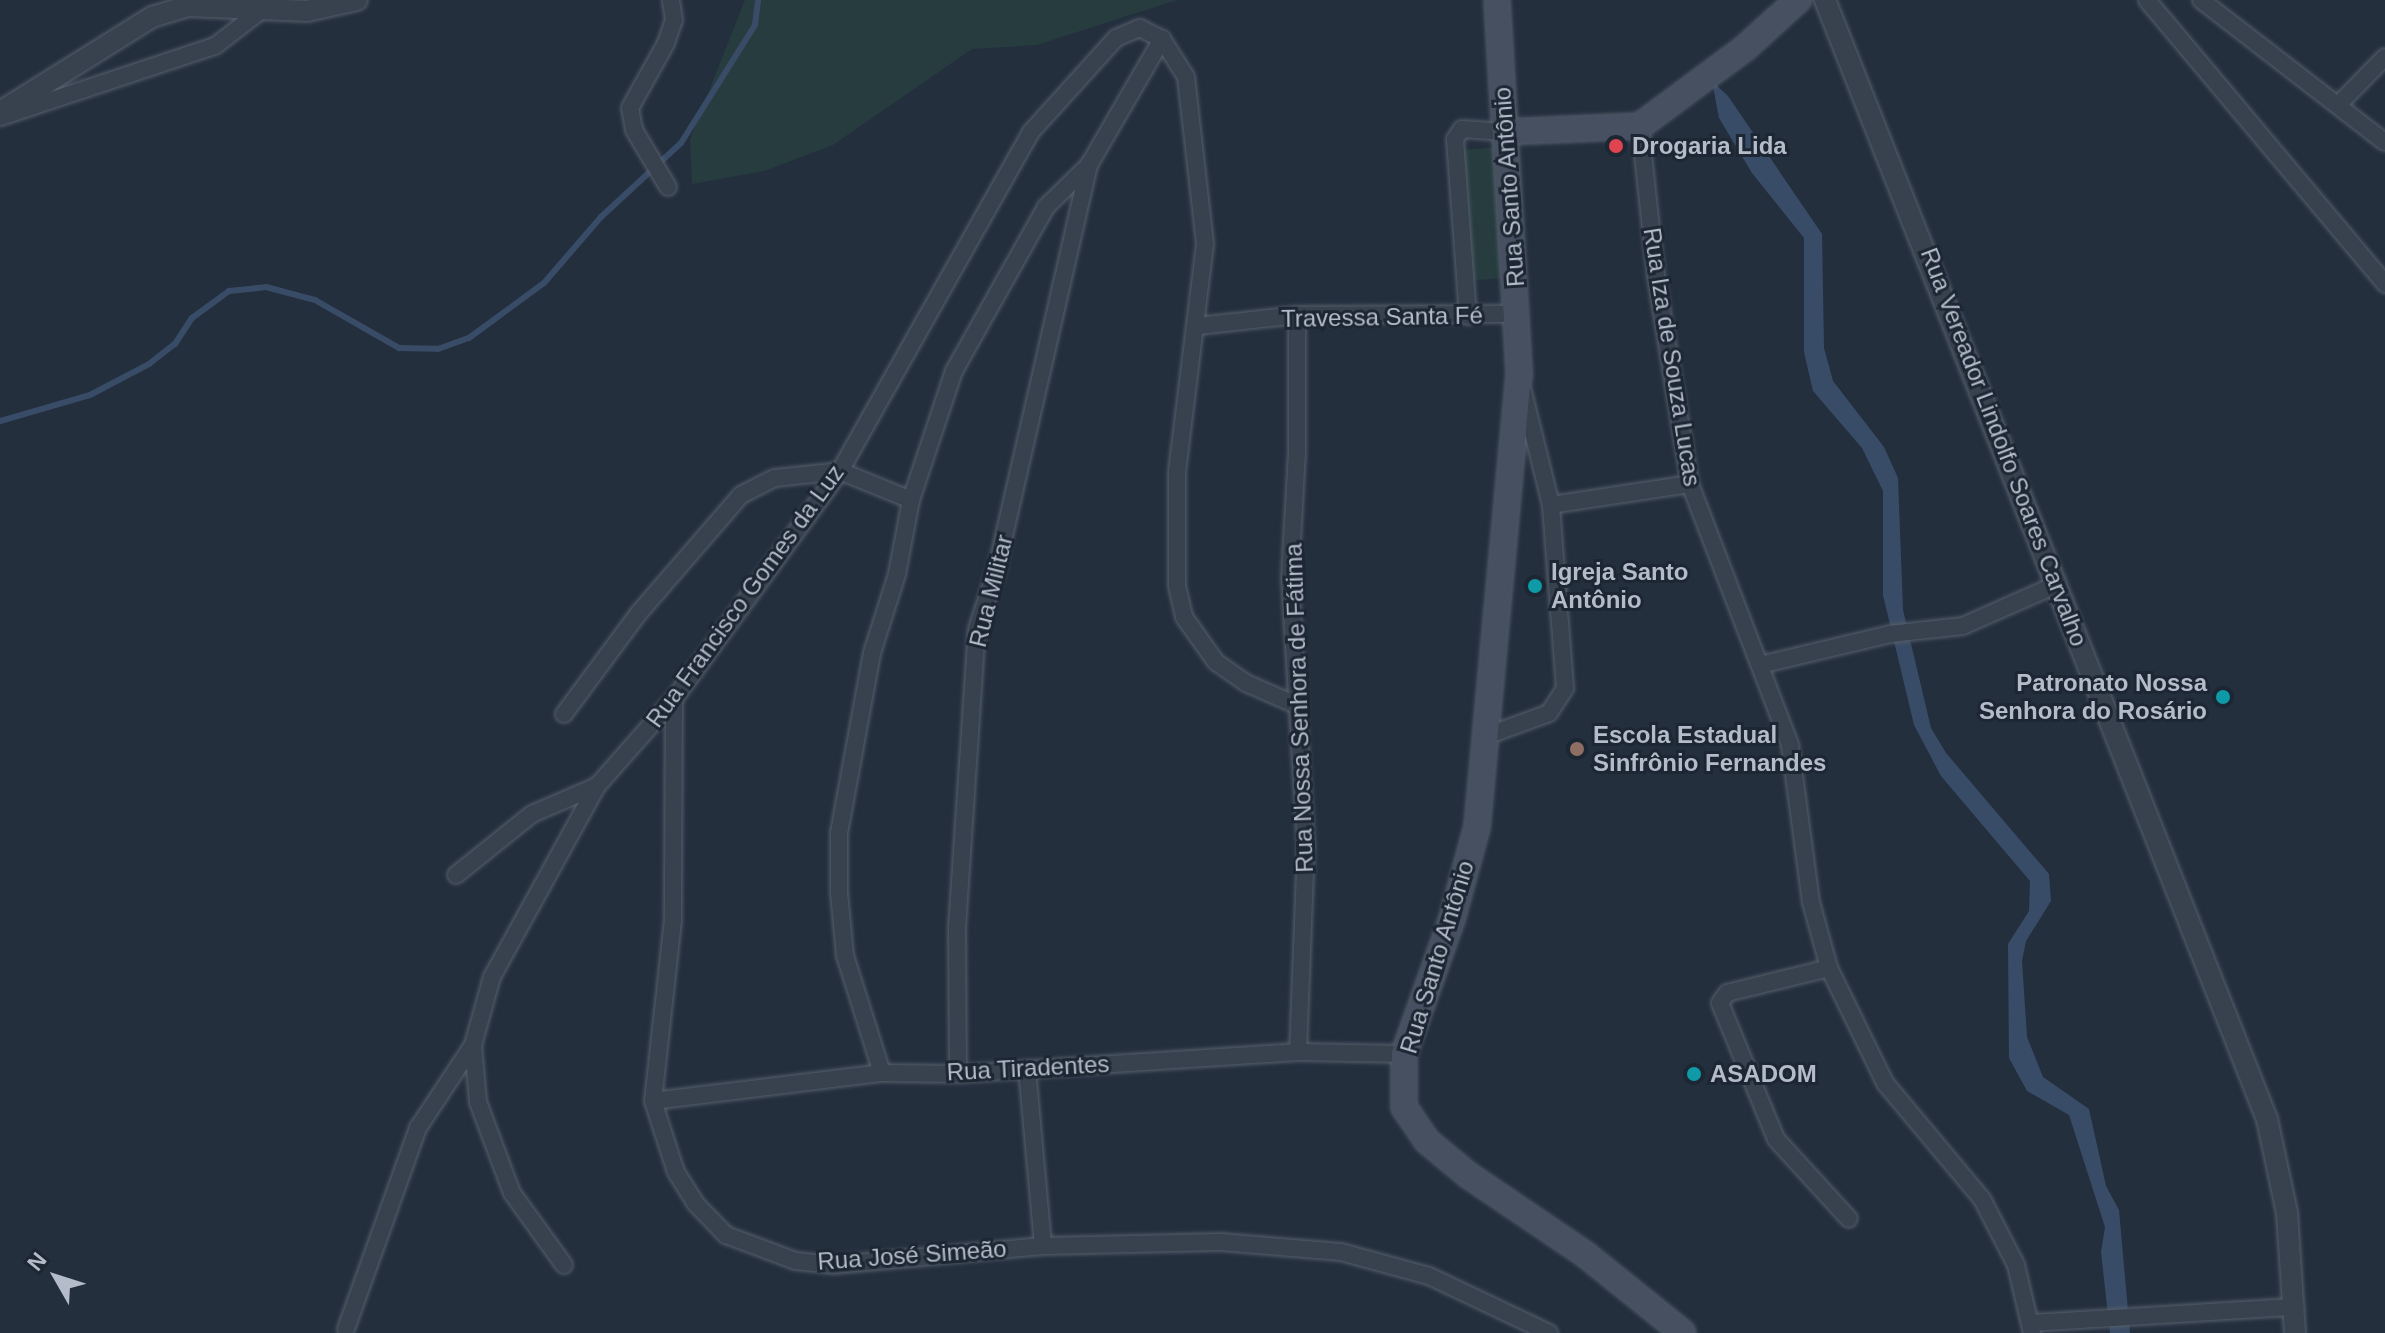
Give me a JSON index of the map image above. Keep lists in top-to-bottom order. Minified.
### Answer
{"streets":{"main road":["Rua Santo Antônio"],"street":["Travessa Santa Fé","Rua Iza de Souza Lucas","Rua Vereador Lindolfo Soares Carvalho","Rua Militar","Rua Francisco Gomes da Luz","Rua Nossa Senhora de Fátima","Rua Tiradentes","Rua José Simeão"]},"crossings":[["Rua Santo Antônio","Travessa Santa Fé"],["Rua Santo Antônio","Rua Tiradentes"],["Travessa Santa Fé","Rua Nossa Senhora de Fátima"],["Rua Militar","Rua Tiradentes"],["Rua Francisco Gomes da Luz","Rua José Simeão"],["Rua Nossa Senhora de Fátima","Rua Tiradentes"],["Rua Tiradentes","Rua José Simeão"]],"places":["Drogaria Lida","Igreja Santo Antônio","Patronato Nossa Senhora do Rosário","Escola Estadual Sinfrônio Fernandes","ASADOM"],"north":"top left"}
